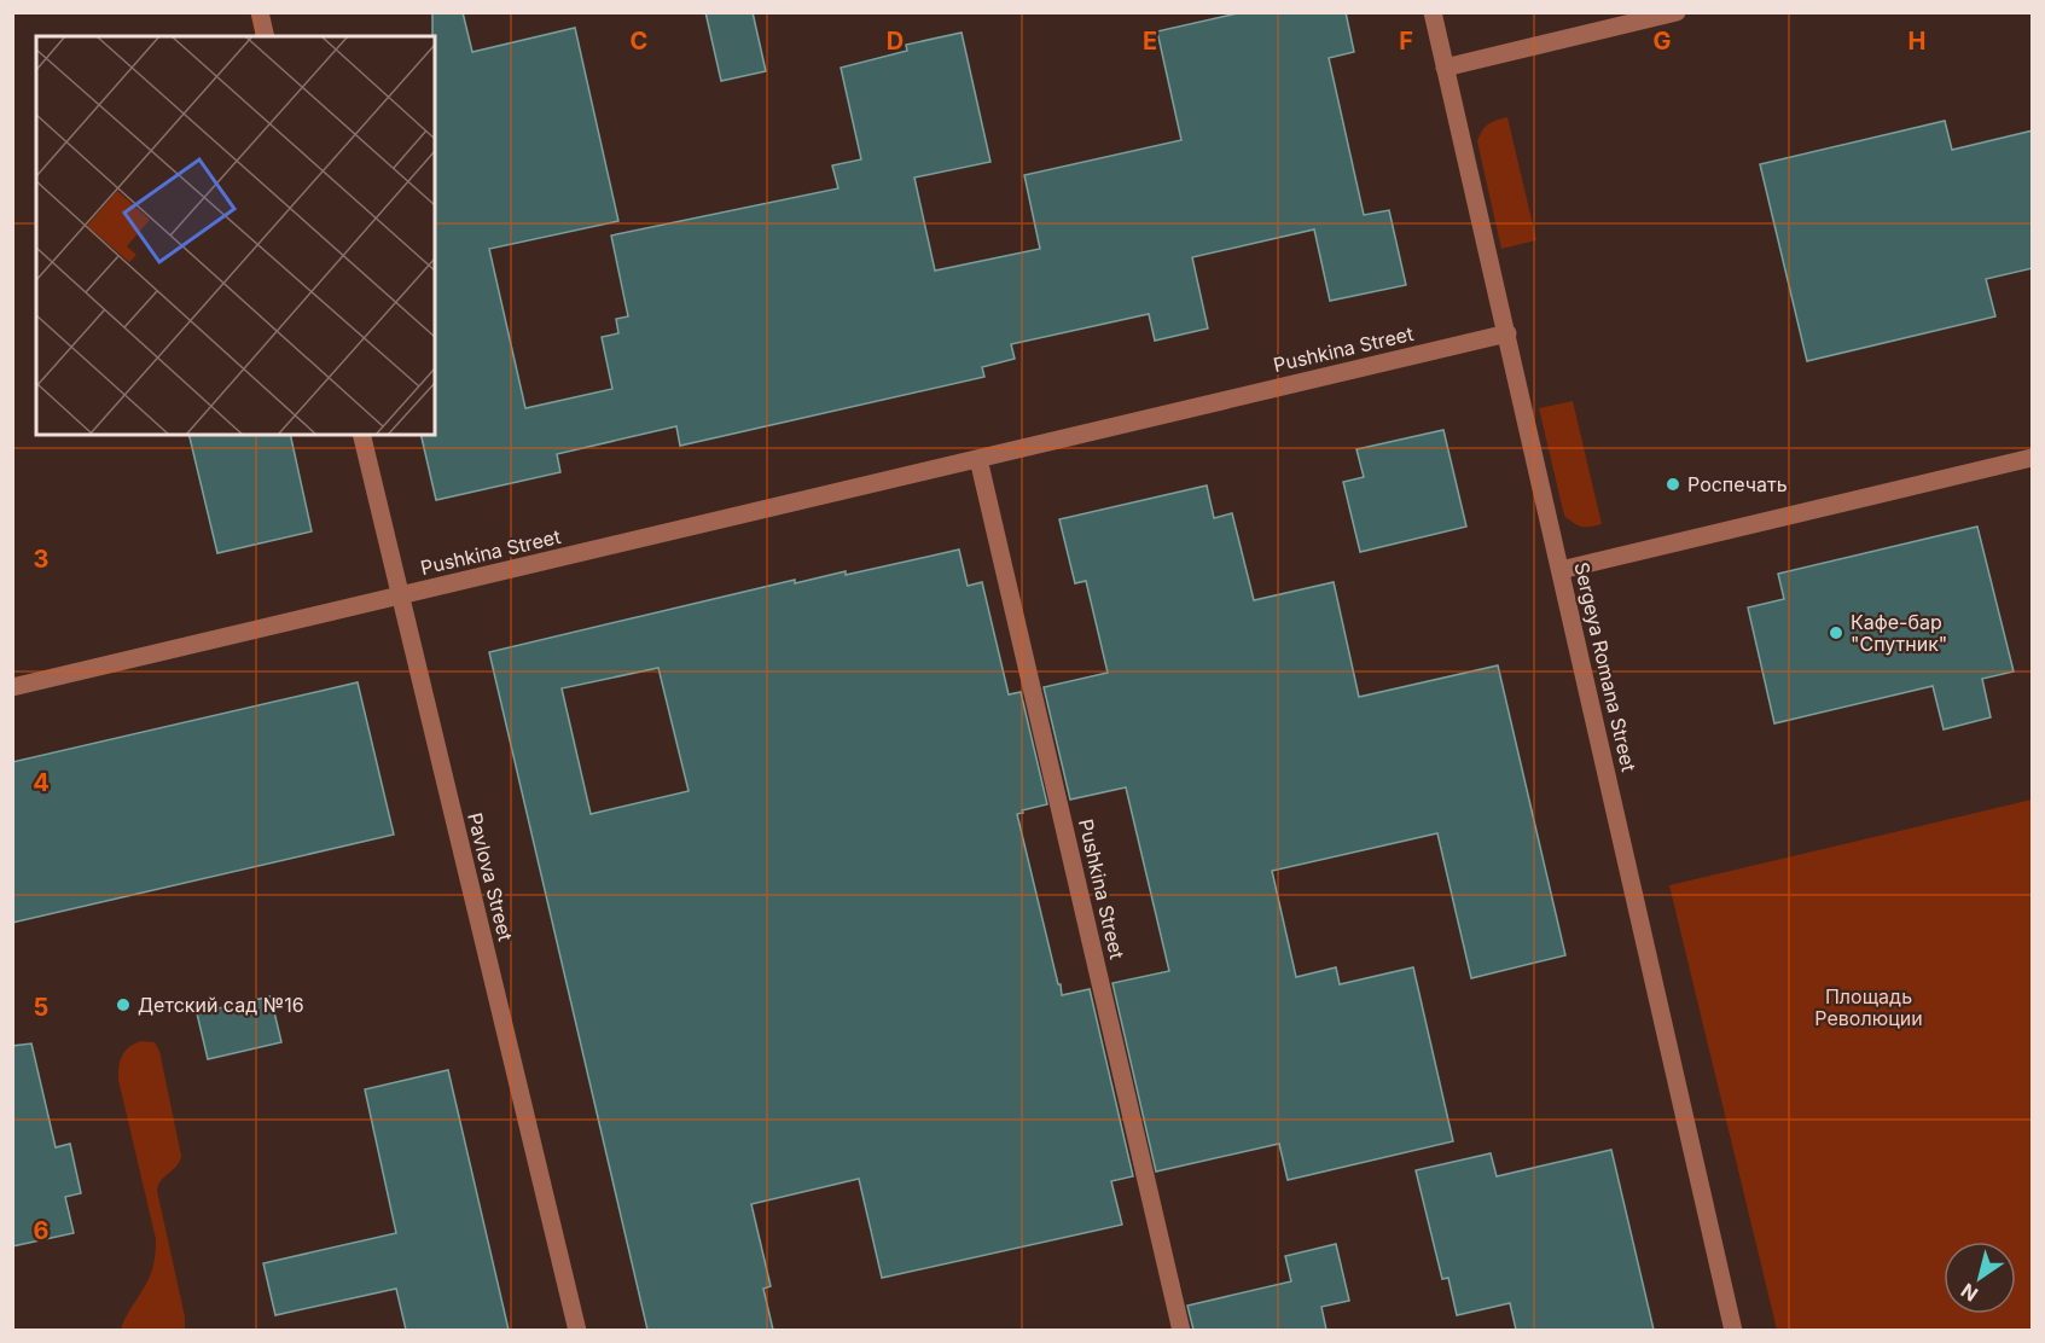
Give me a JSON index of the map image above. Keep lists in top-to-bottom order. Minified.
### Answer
{"streets":{"street":["Pushkina Street","Sergeya Romana Street","Pavlova Street"]},"crossings":[["Pushkina Street","Sergeya Romana Street"],["Pushkina Street","Pavlova Street"]],"parks":["Площадь Революции"],"places":["Роспечать","Кафе-бар \"Спутник\"","Детский сад №16"],"north":"bottom left","grid":{"columns":["C","D","E","F","G","H"],"rows":["3","4","5","6"]}}
